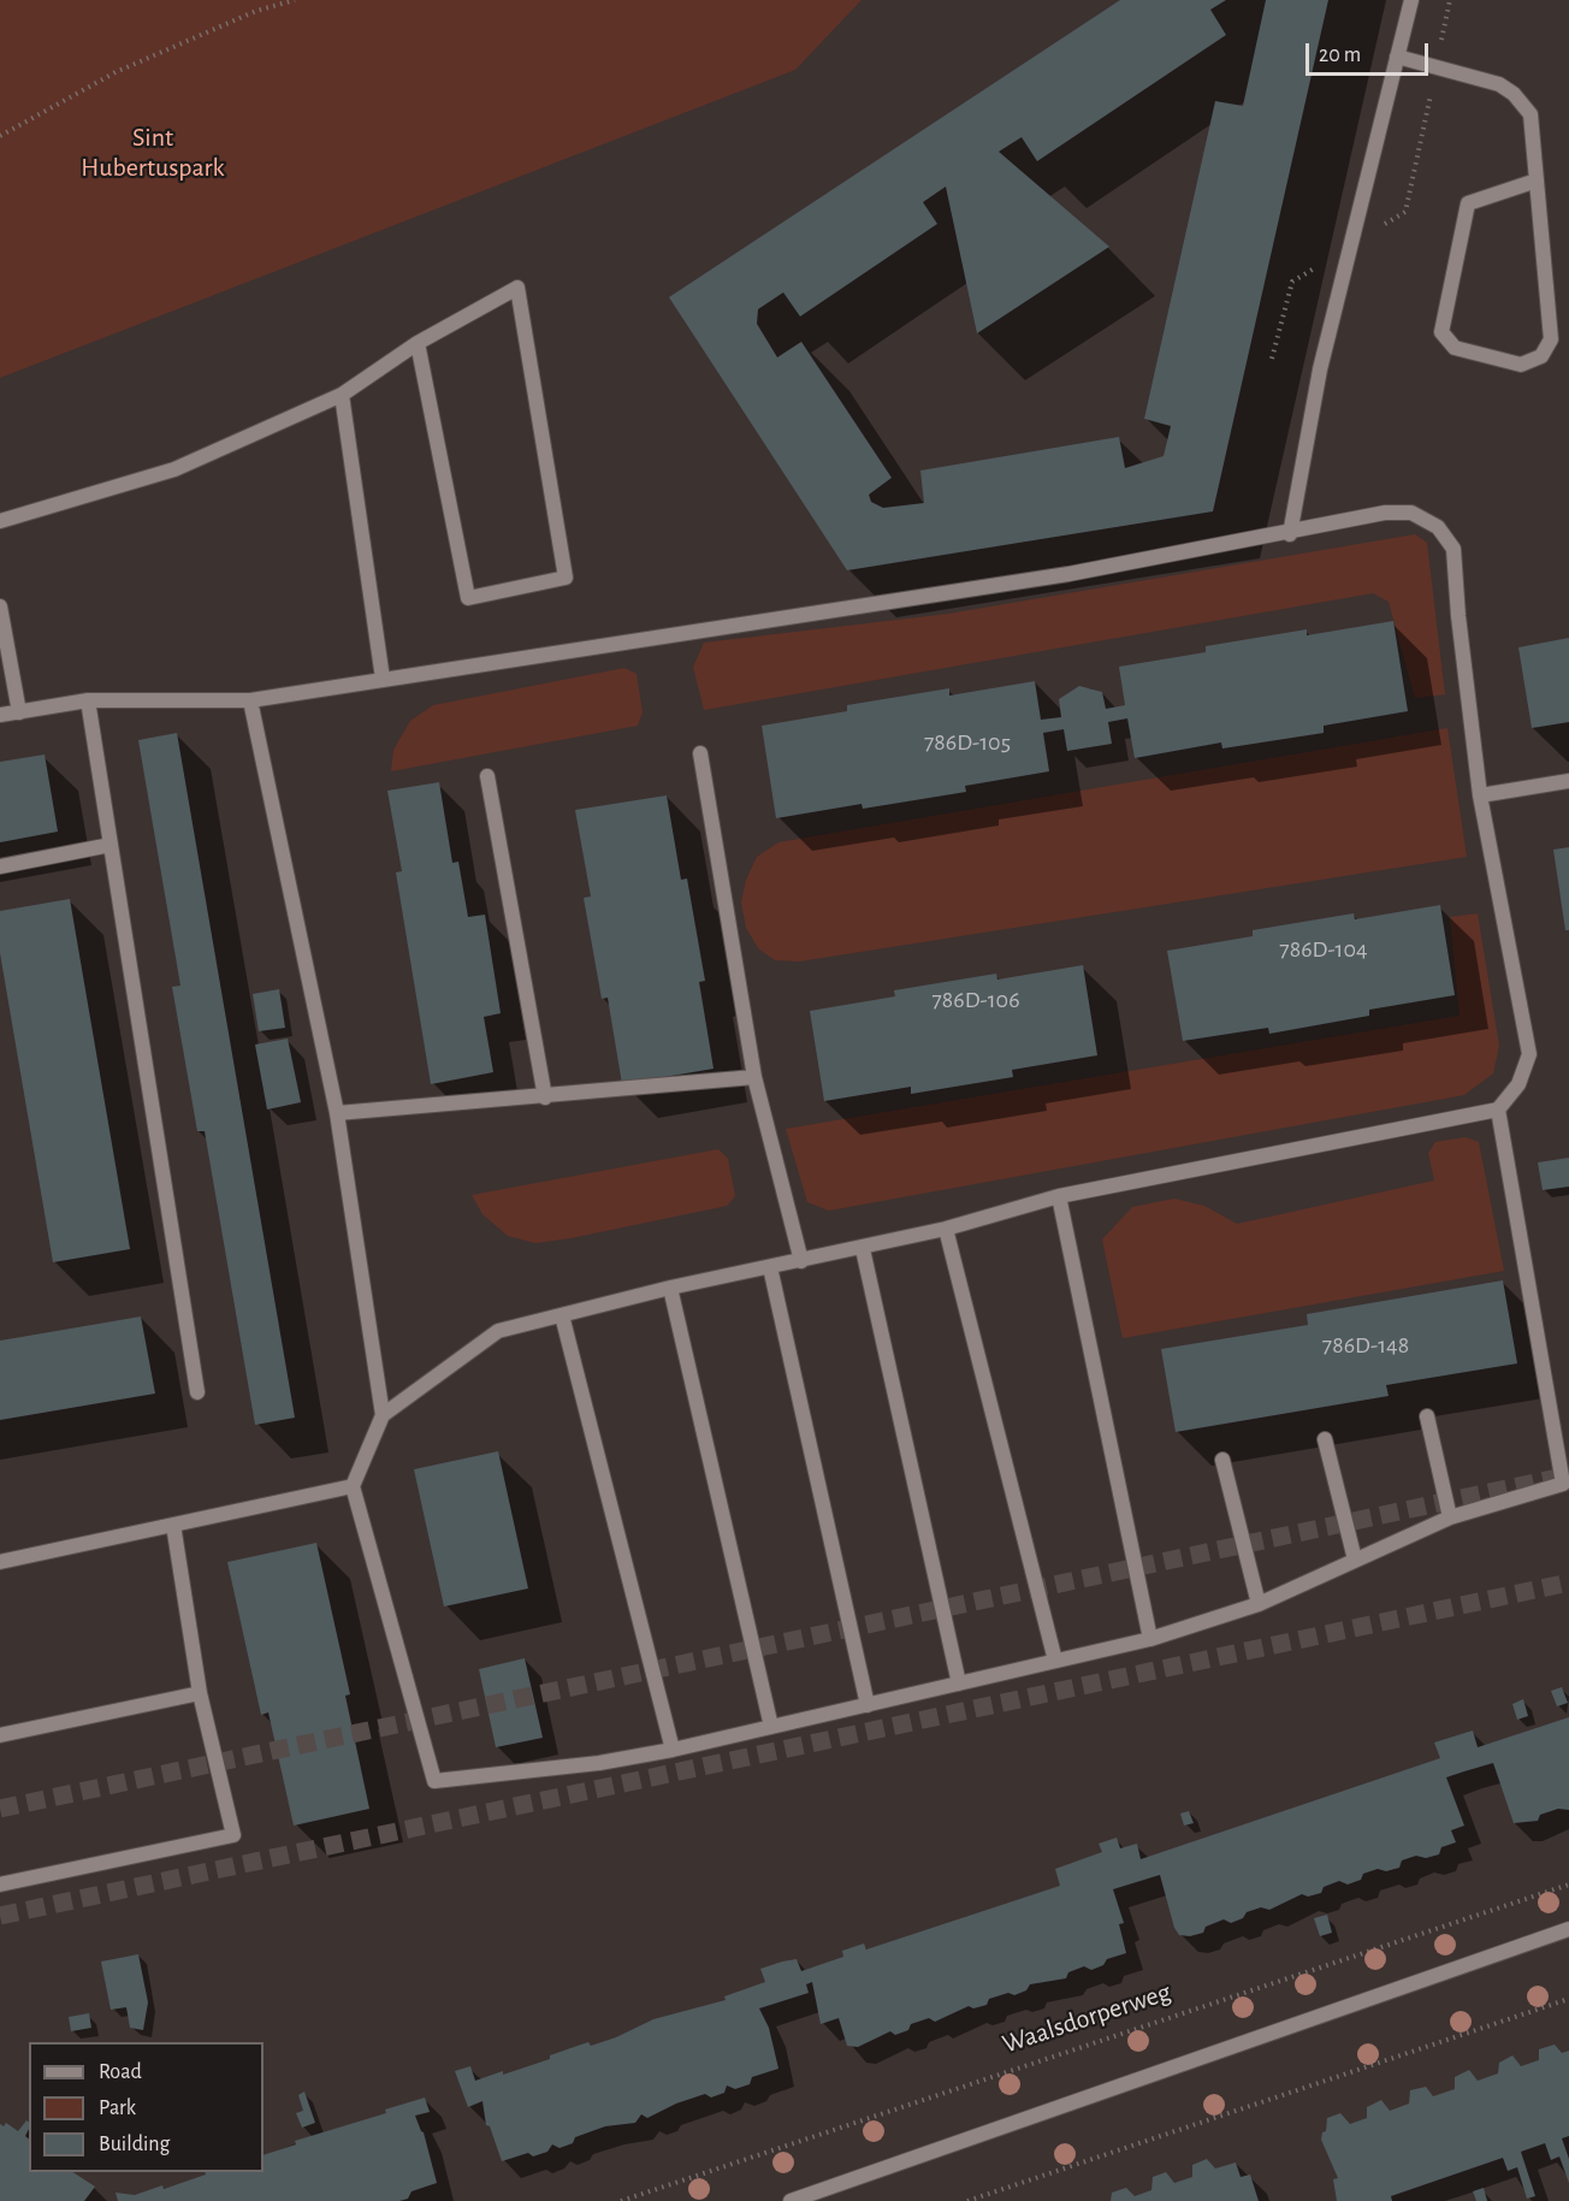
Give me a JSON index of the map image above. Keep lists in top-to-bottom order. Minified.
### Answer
{"streets":{"path":["Waalsdorperweg"]},"parks":["Sint Hubertuspark"],"house_numbers":["786D-105","786D-104","786D-106","786D-148"],"legend":["Road","Park","Building"],"scale_bar":"20 m"}
